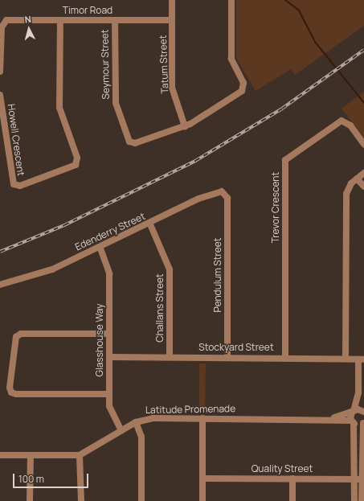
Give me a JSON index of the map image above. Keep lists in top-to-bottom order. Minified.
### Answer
{"streets":{"street":["Timor Road","Seymour Street","Tatum Street","Howell Crescent","Trevor Crescent","Edenderry Street","Pendulum Street","Challans Street","Glasshouse Way","Stockyard Street","Latitude Promenade","Quality Street"]},"crossings":[["Timor Road","Seymour Street"],["Timor Road","Tatum Street"],["Timor Road","Howell Crescent"],["Seymour Street","Tatum Street"],["Trevor Crescent","Stockyard Street"],["Edenderry Street","Pendulum Street"],["Edenderry Street","Challans Street"],["Edenderry Street","Glasshouse Way"],["Pendulum Street","Stockyard Street"],["Challans Street","Stockyard Street"],["Glasshouse Way","Stockyard Street"],["Glasshouse Way","Latitude Promenade"]],"scale_bar":"100 m","north":"top"}
